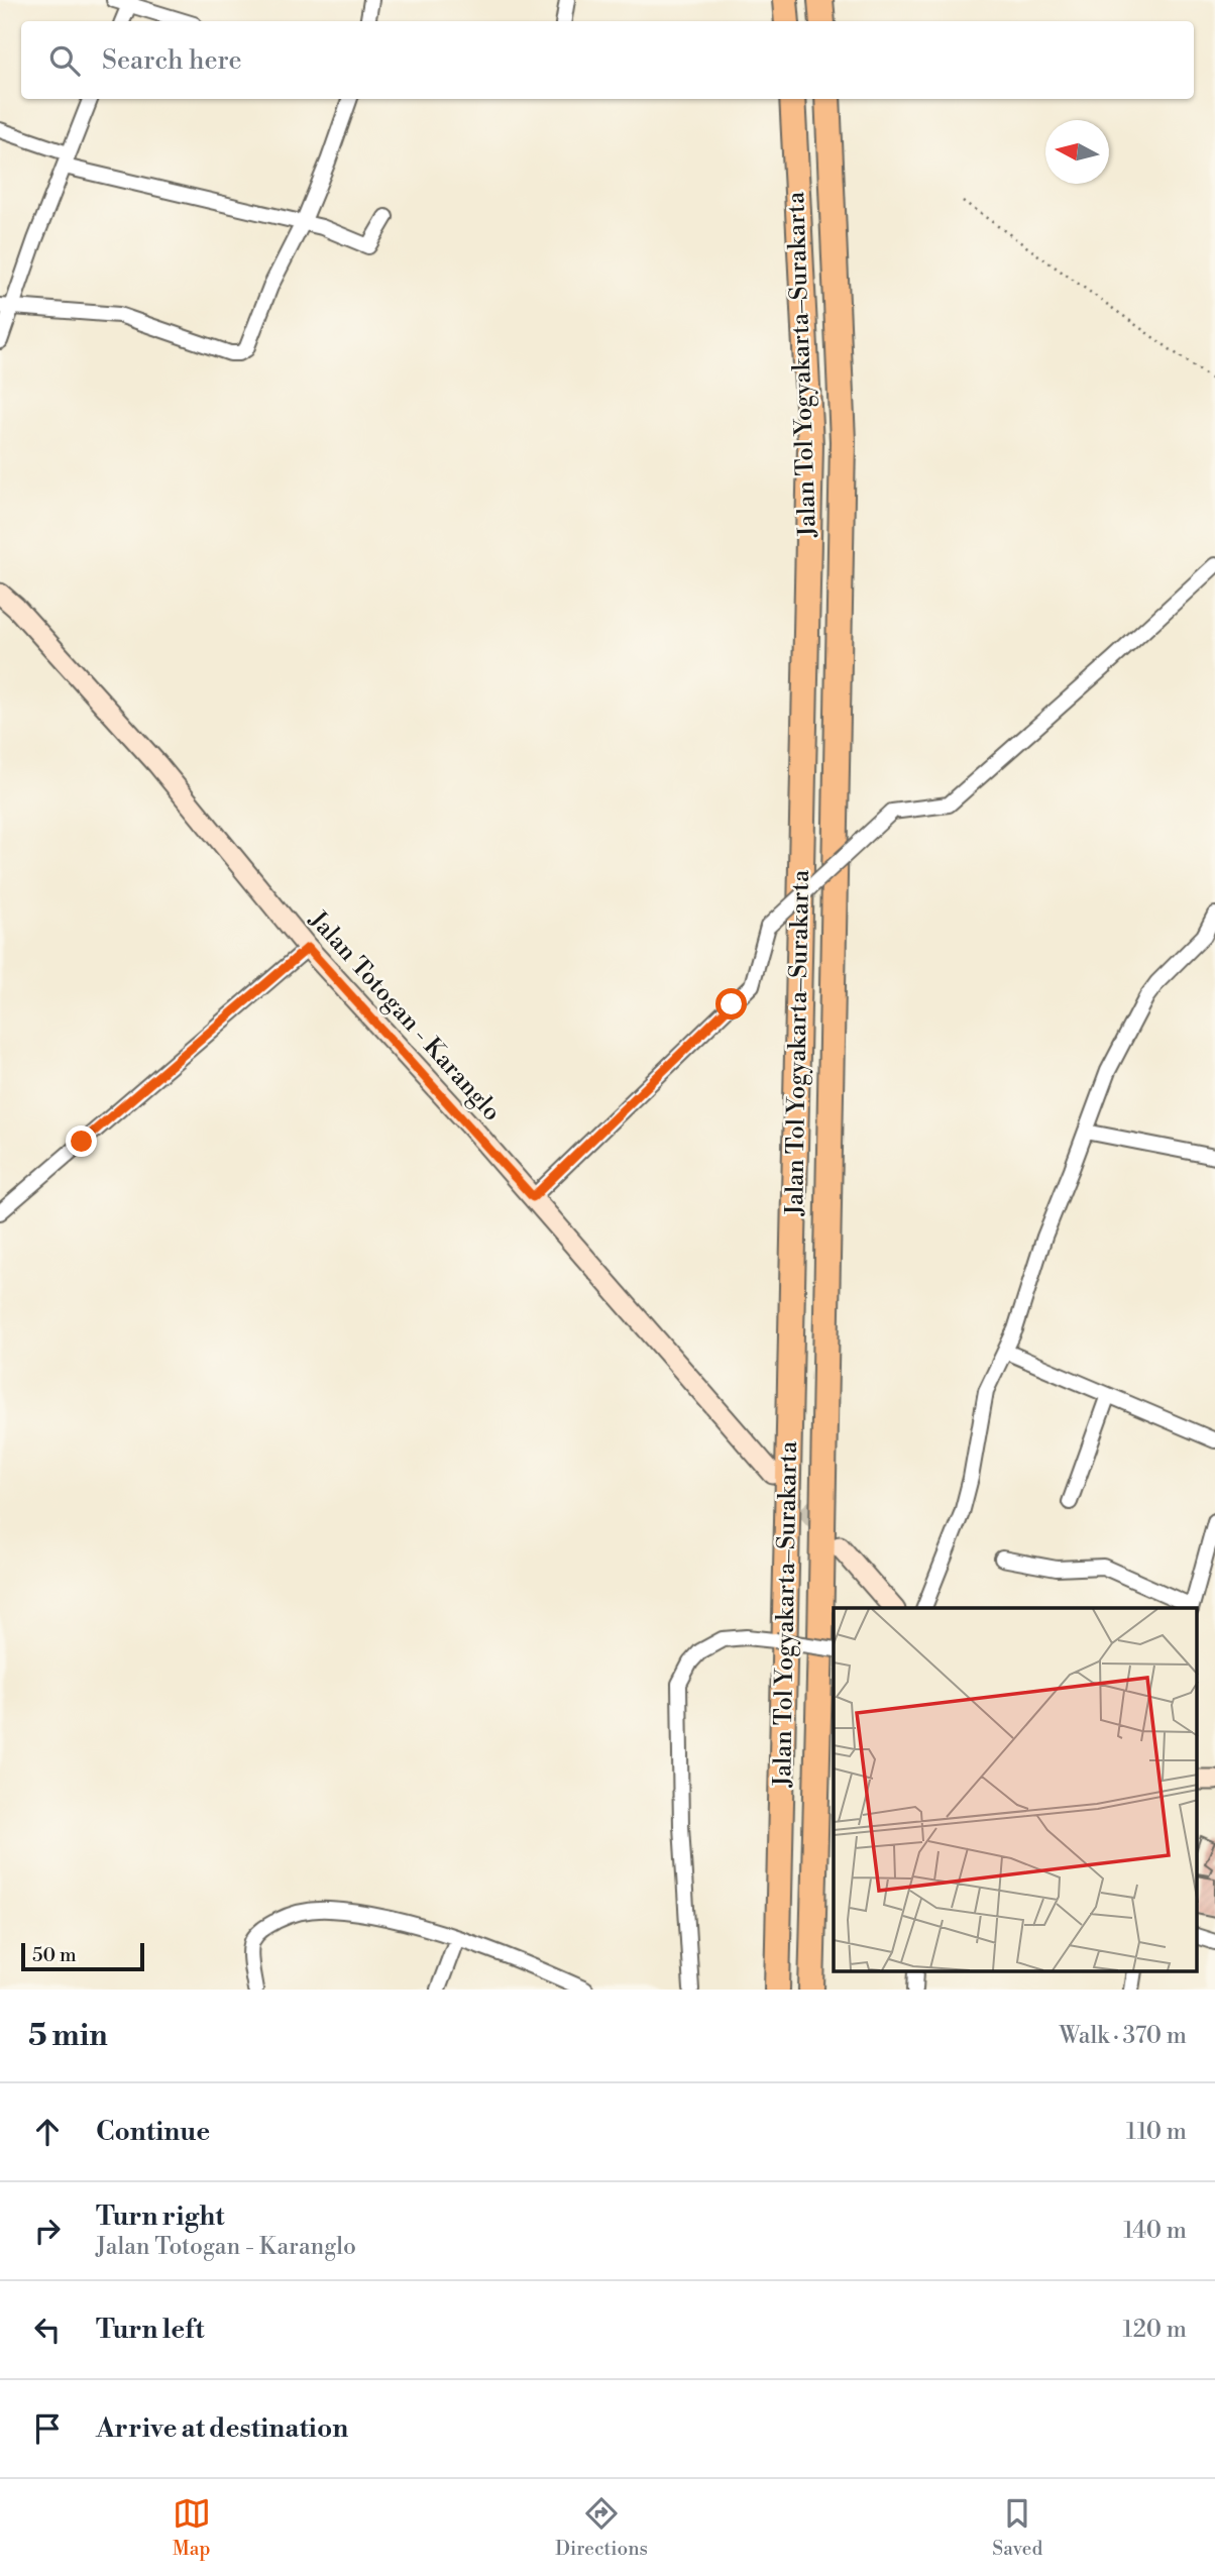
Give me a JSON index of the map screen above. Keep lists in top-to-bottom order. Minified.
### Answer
{"streets":{"highway":["Jalan Tol Yogyakarta–Surakarta"],"main road":["Jalan Totogan - Karanglo"]},"scale_bar":"50 m","north":"left","page":{"search":"Search here","scale":"50 m","heading":["5 min","Walk · 370 m"],"list":[["Continue","110 m"],["Turn right","Jalan Totogan - Karanglo","140 m"],["Turn left","120 m"],"Arrive at destination"],"nav":["Map","Directions","Saved"]}}
